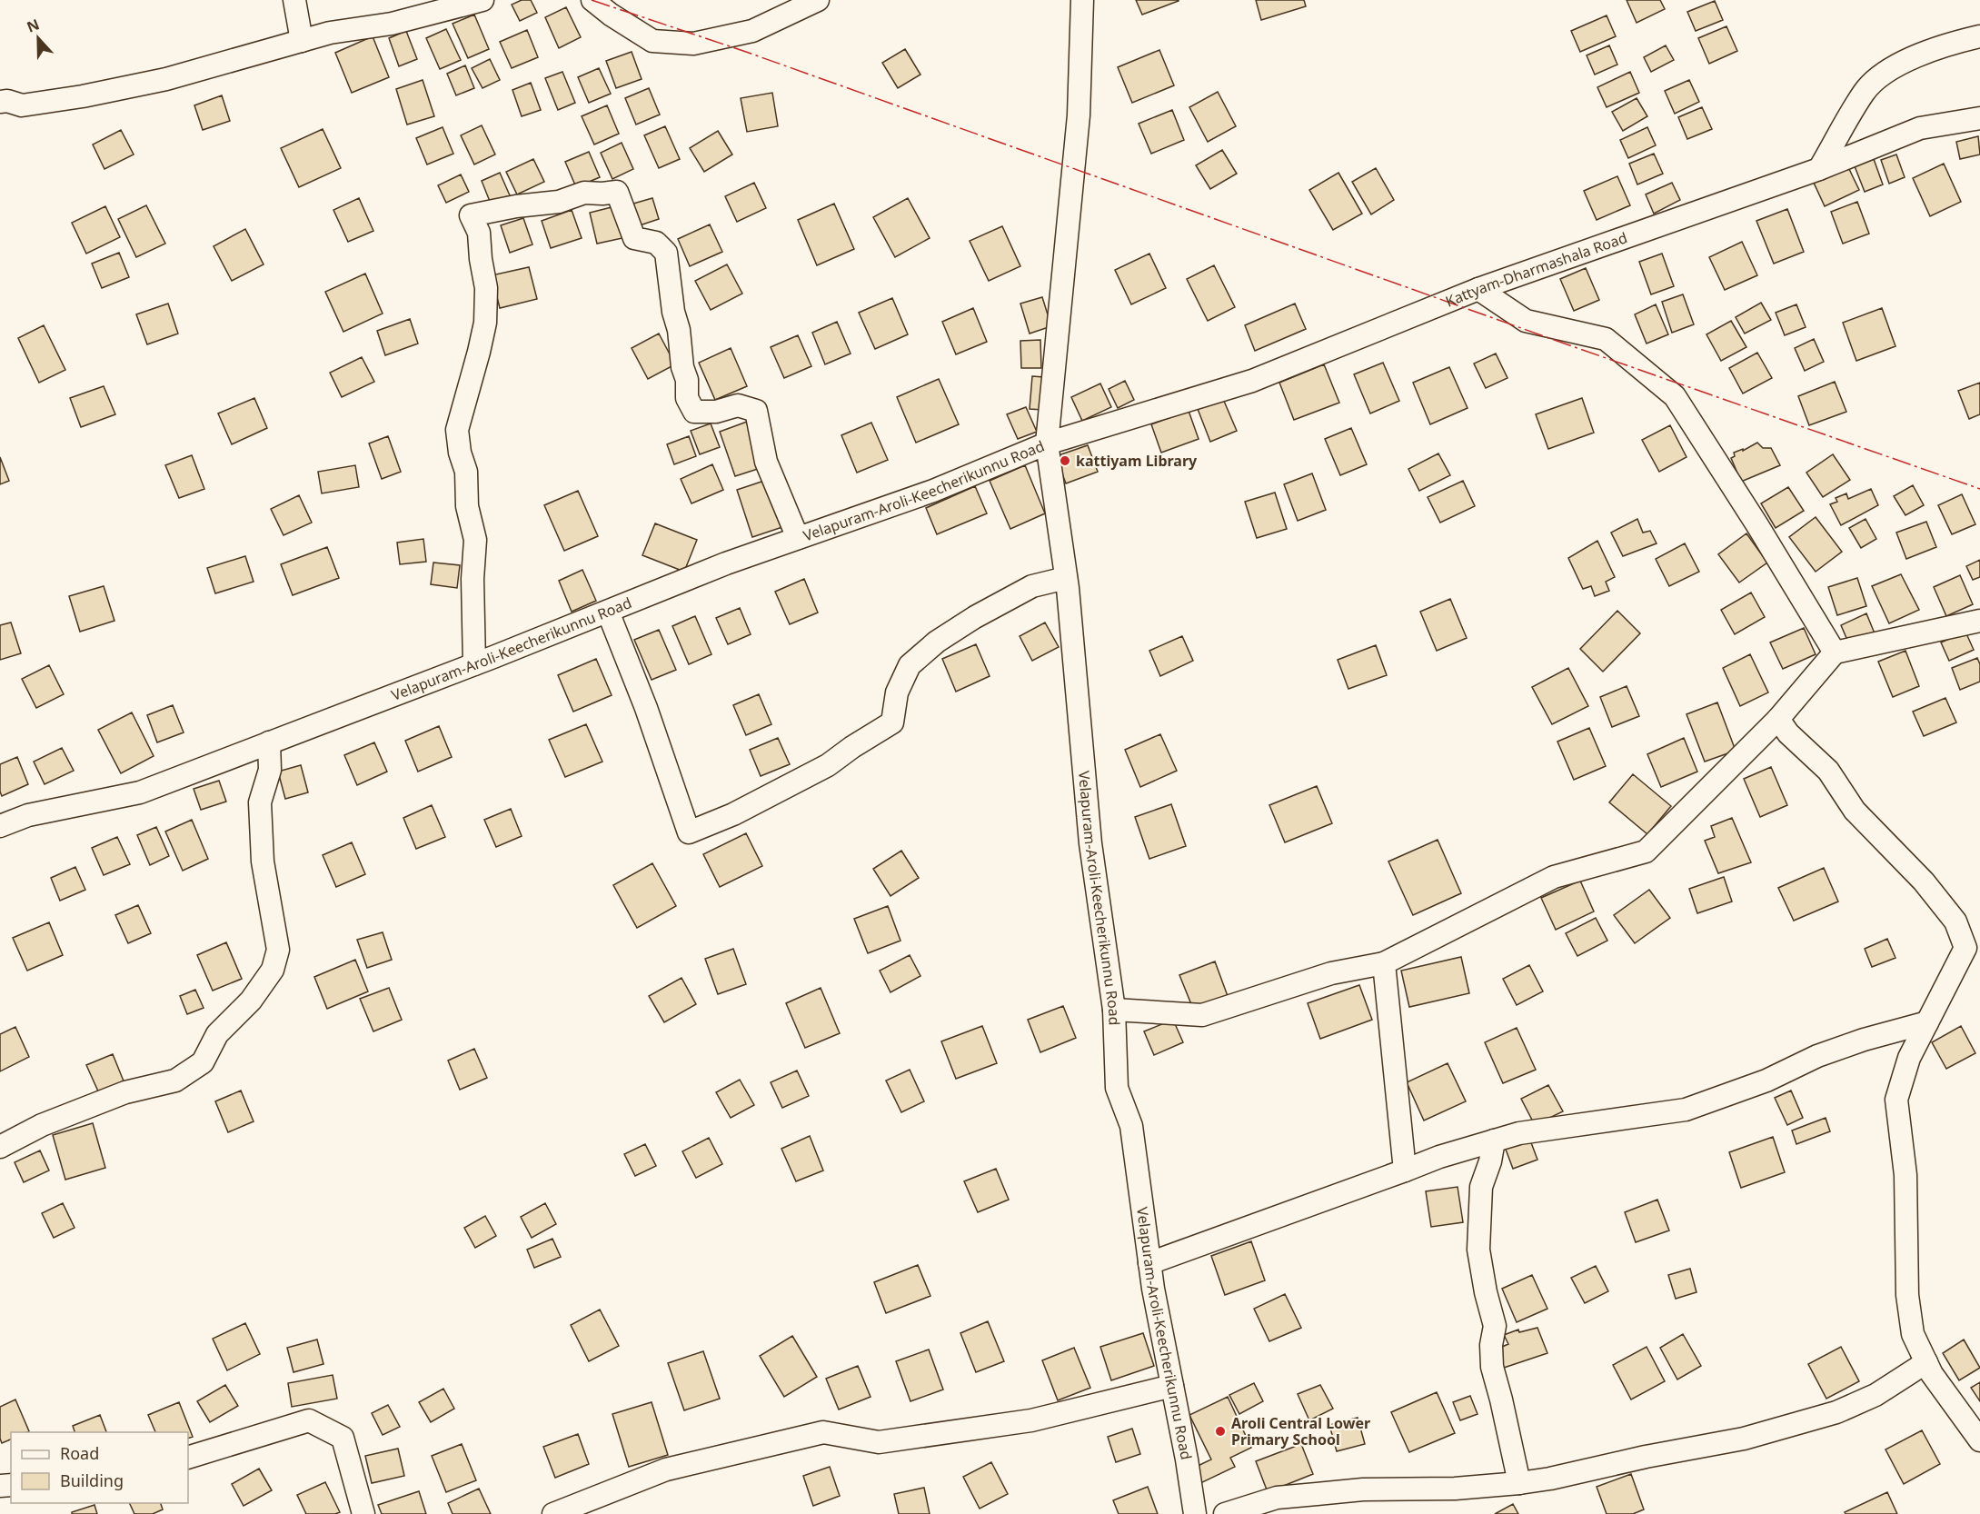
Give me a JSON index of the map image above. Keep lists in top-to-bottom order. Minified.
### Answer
{"streets":{"street":["Kattyam-Dharmashala Road","Velapuram-Aroli-Keecherikunnu Road"]},"crossings":[["Kattyam-Dharmashala Road","Velapuram-Aroli-Keecherikunnu Road"]],"places":["kattiyam Library","Aroli Central Lower Primary School"],"legend":["Road","Building"],"north":"top"}
